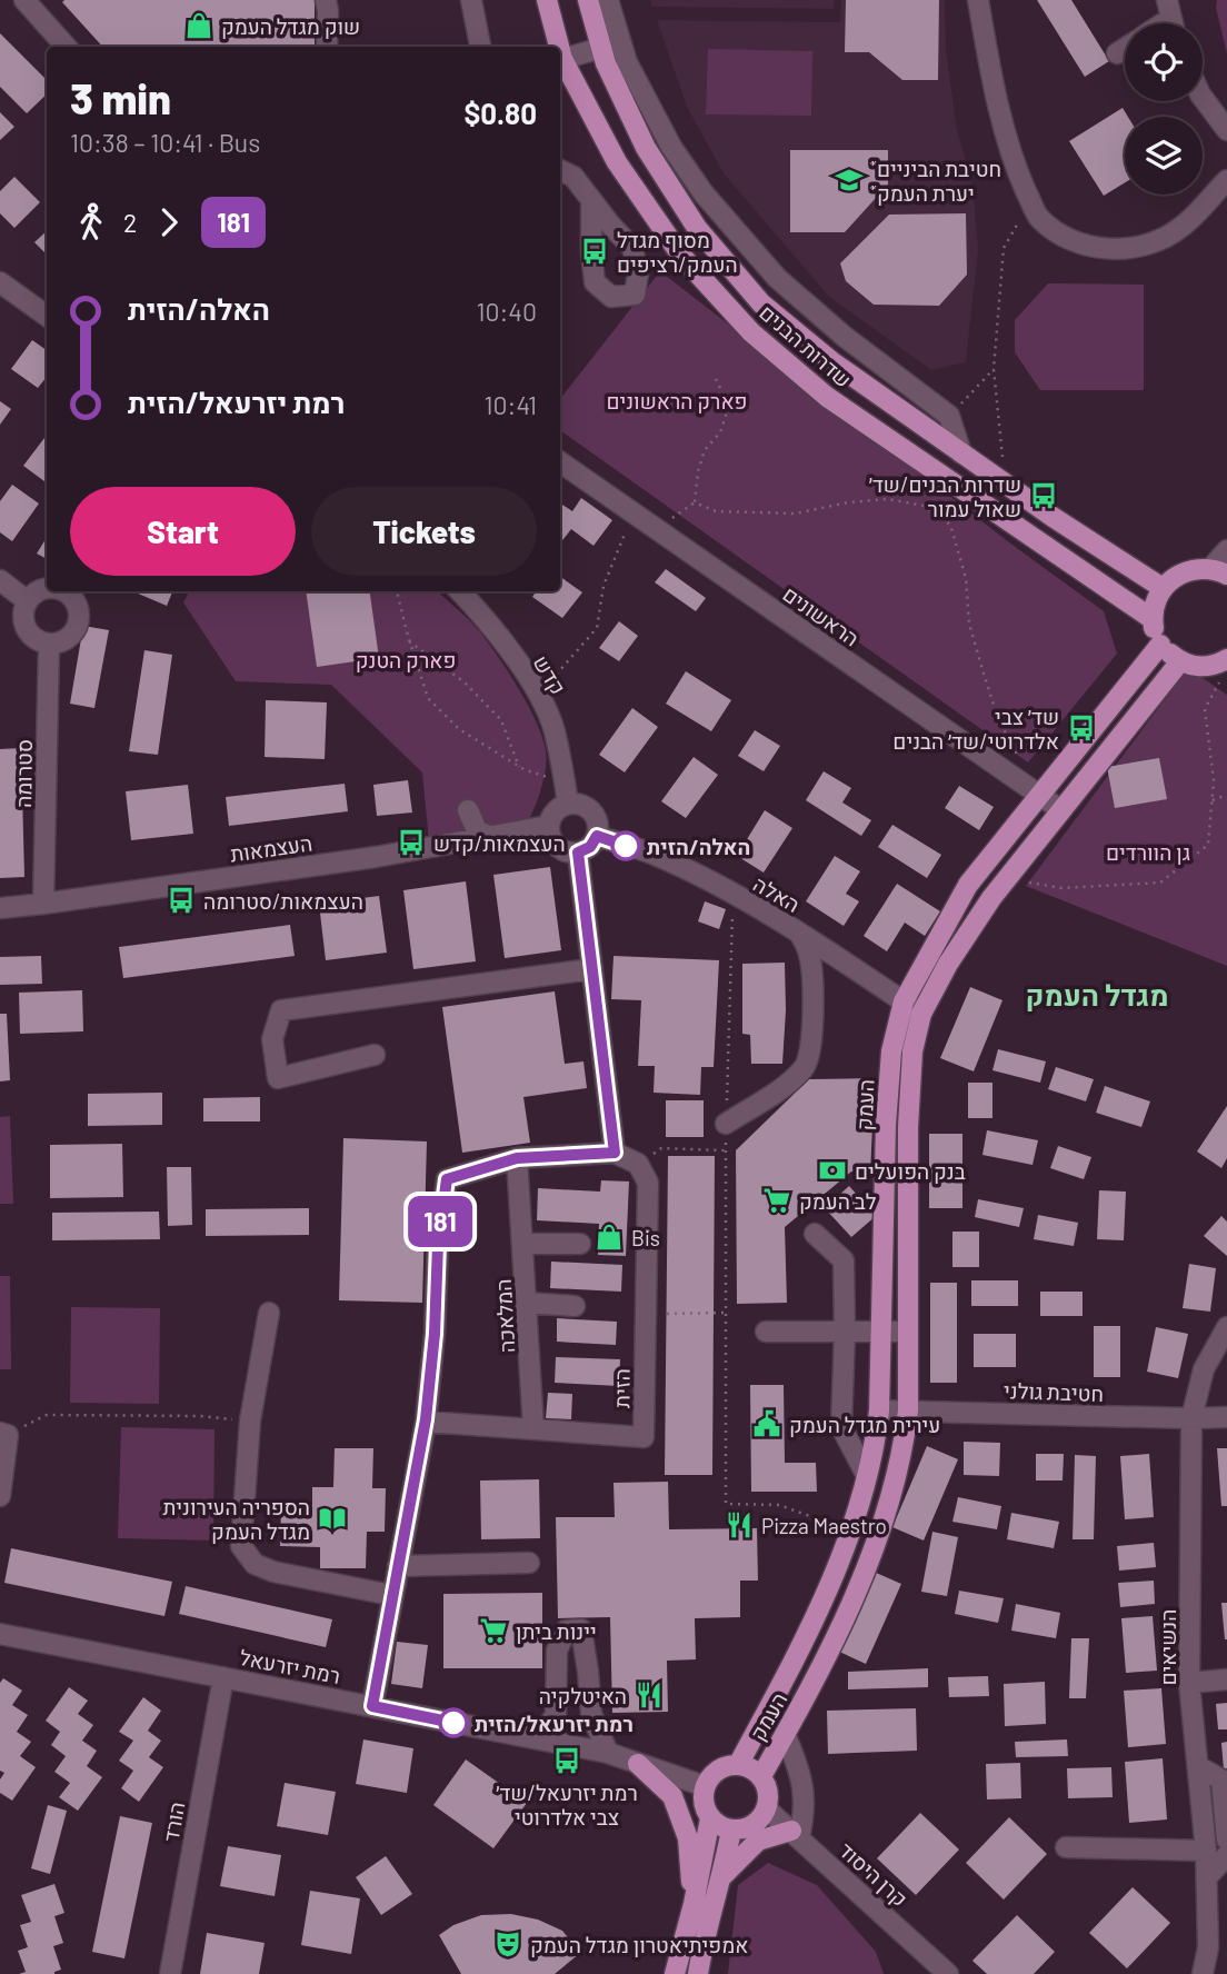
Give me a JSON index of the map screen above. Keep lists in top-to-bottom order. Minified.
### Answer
{"streets":{"main road":["שדרות הבנים","העמק"],"street":["הראשונים","קדש","סטרומה","העצמאות","האלה","המלאכה","הזית","חטיבת גולני","הנשיאים","רמת יזרעאל","הורד","קרן היסוד"]},"crossings":[["הראשונים","העמק"],["קדש","העצמאות"],["קדש","האלה"],["סטרומה","העצמאות"],["העצמאות","האלה"],["האלה","העמק"],["העמק","חטיבת גולני"],["העמק","רמת יזרעאל"],["העמק","קרן היסוד"],["המלאכה","הזית"],["חטיבת גולני","הנשיאים"],["רמת יזרעאל","הורד"],["רמת יזרעאל","קרן היסוד"]],"districts":["מגדל העמק"],"parks":["פארק הראשונים","פארק הטנק","גן הוורדים"],"places":{"shop":["שוק מגדל העמק","Bis"],"school or university":["\"חטיבת הביניים \"יערת העמק"],"bus stop":["מסוף מגדל העמק/רציפים","שדרות הבנים/שד׳ שאול עמור","שד׳ צבי אלדרוטי/שד׳ הבנים","העצמאות/קדש","העצמאות/סטרומה","רמת יזרעאל/שד׳ צבי אלדרוטי"],"other":["האלה/הזית","רמת יזרעאל/הזית"],"bank":["בנק הפועלים"],"supermarket":["לב העמק","יינות ביתן"],"public building":["עירית מגדל העמק"],"library":["הספריה העירונית מגדל העמק"],"restaurant":["Pizza Maestro","האיטלקיה"],"theatre":["אמפיתיאטרון מגדל העמק"]},"lines":["bus line 181"],"page":{"on_map":"181","heading":["3 min","10:38 – 10:41 · Bus","$0.80"],"legs":["2","181"],"list":[{"name":"האלה/הזית","value":"10:40"},{"name":"רמת יזרעאל/הזית","value":"10:41"}],"buttons":["Start","Tickets"]}}
